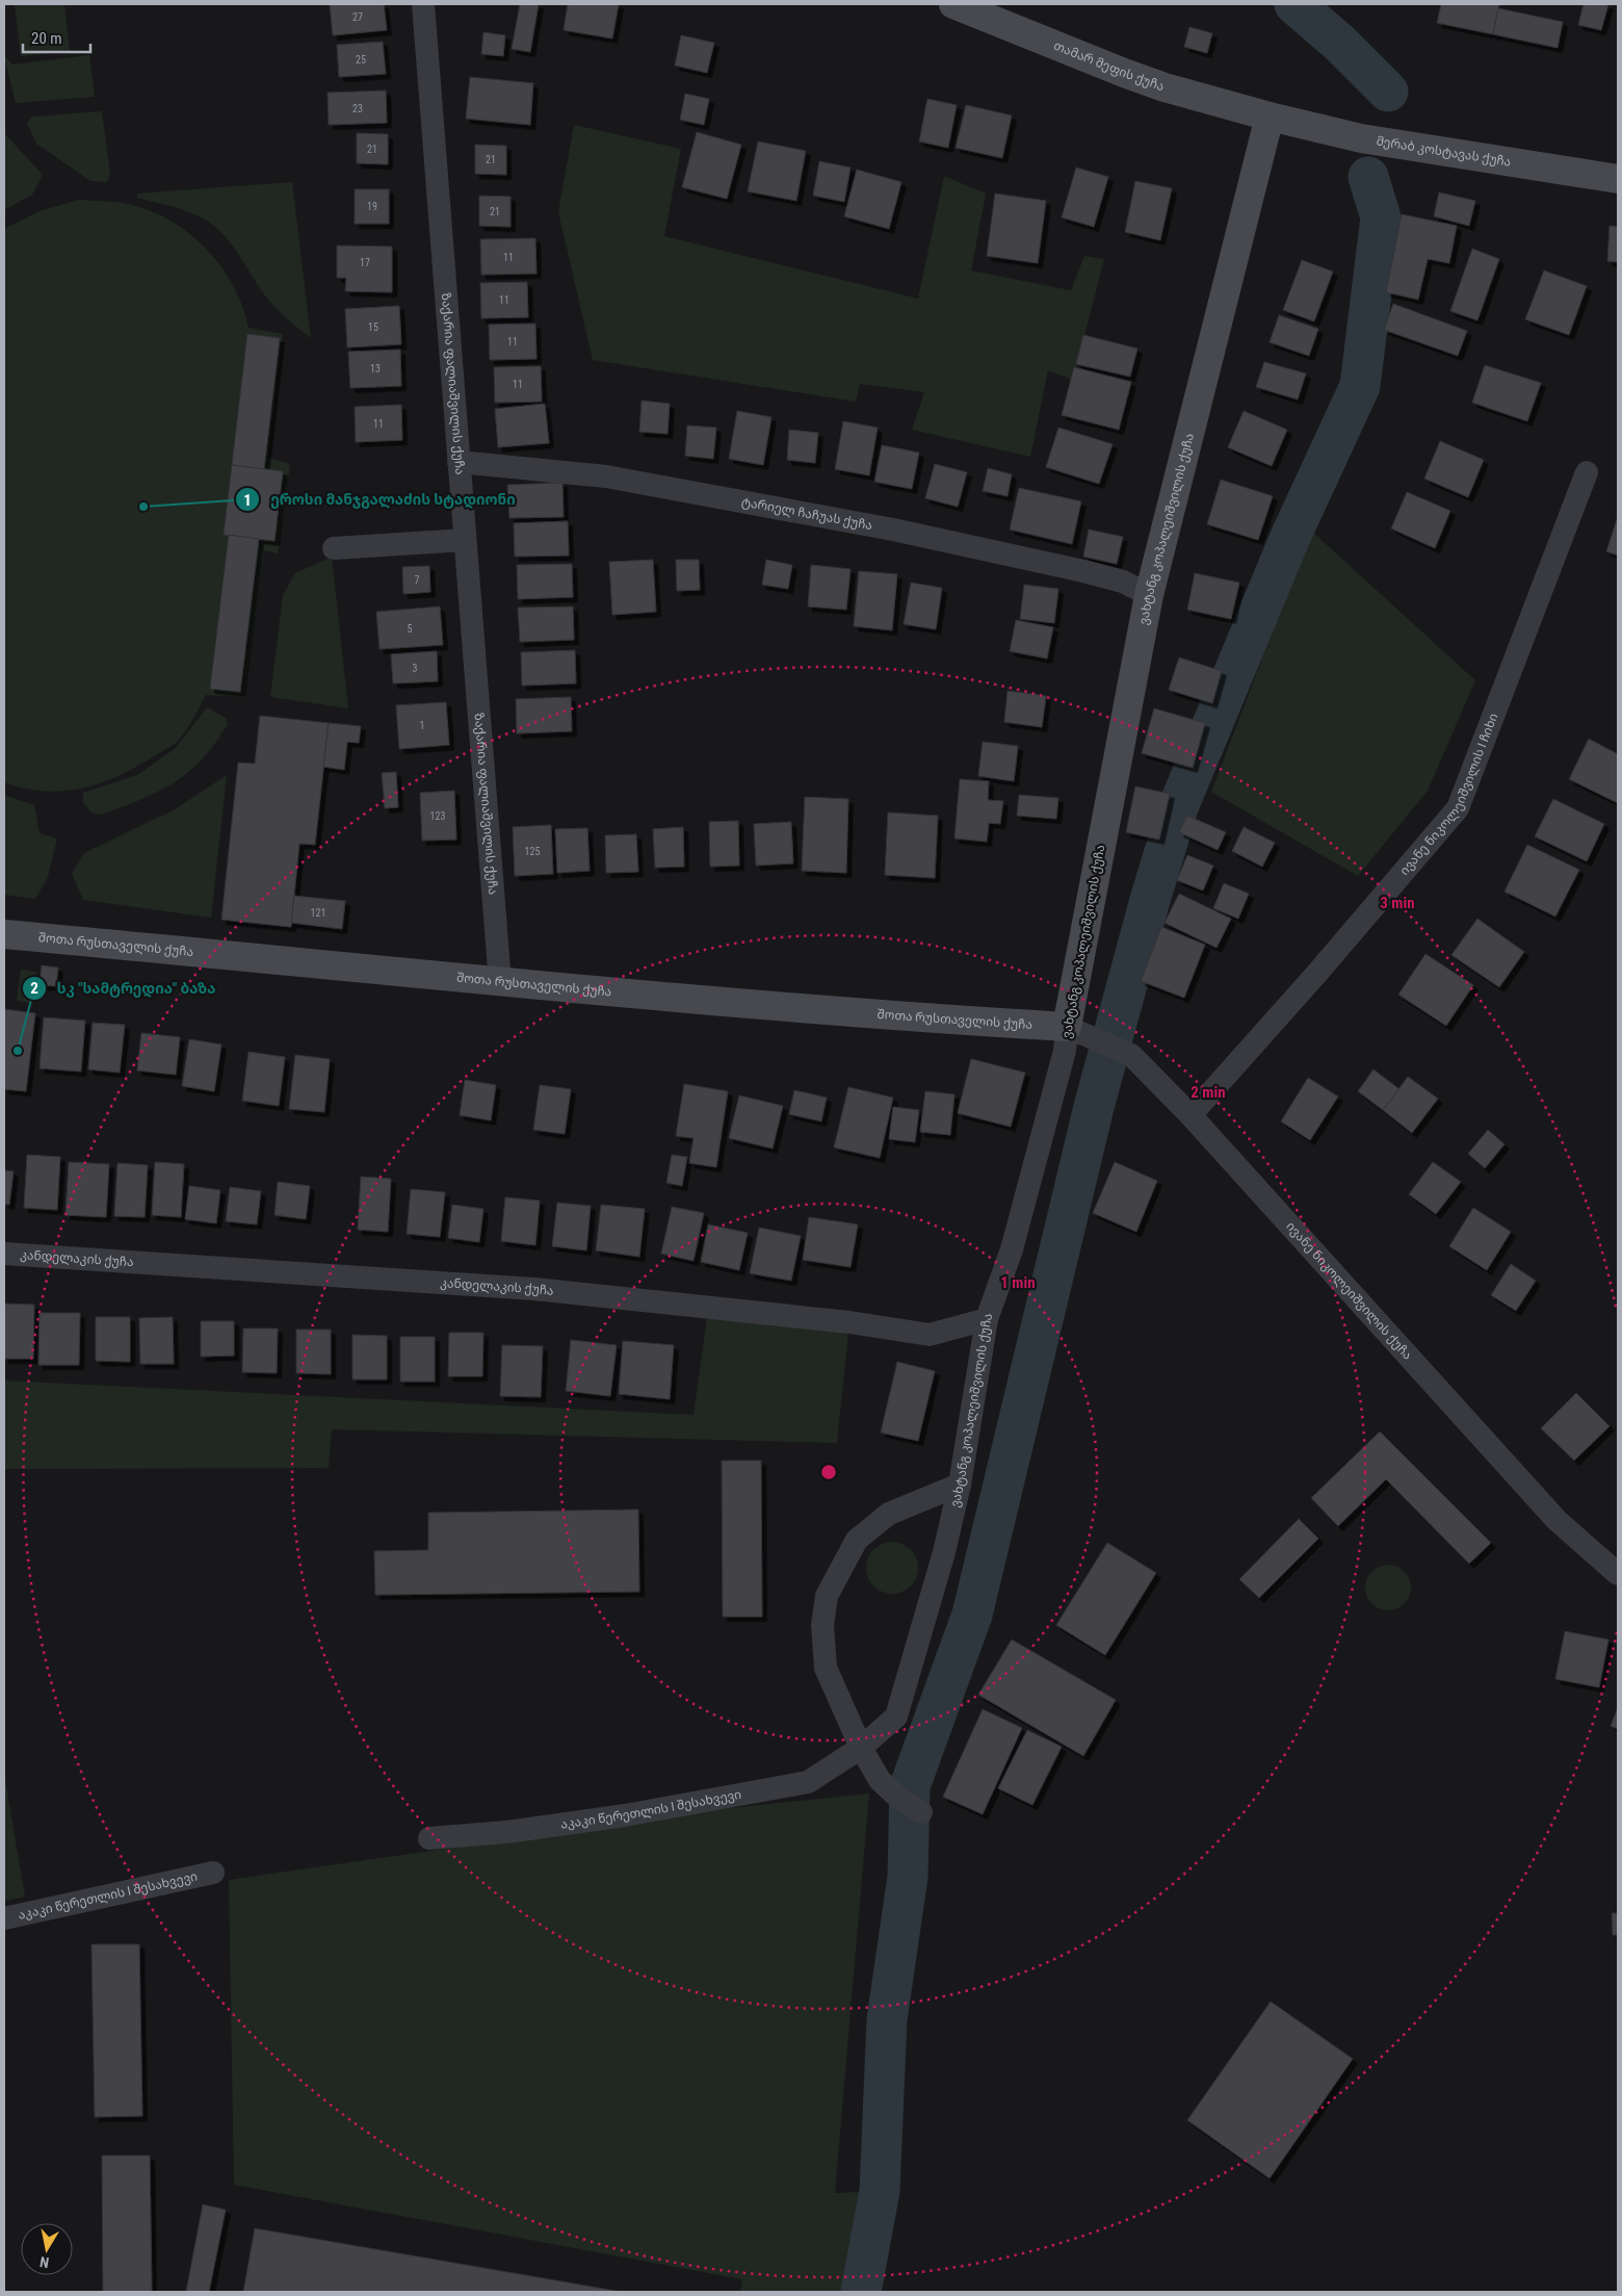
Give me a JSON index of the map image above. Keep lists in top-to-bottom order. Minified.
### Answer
{"streets":{"street":["თამარ მეფის ქუჩა","მერაბ კოსტავას ქუჩა","ზაქარია ფალიაშვილის ქუჩა","ტარიელ ჩაჩუას ქუჩა","ვახტანგ კოპალეიშვილის ქუჩა","ივანე ნიკოლეიშვილის I ჩიხი","შოთა რუსთაველის ქუჩა","კანდელაკის ქუჩა","ივანე ნიკოლეიშვილის ქუჩა","აკაკი წერეთლის I შესახვევი"]},"crossings":[["თამარ მეფის ქუჩა","მერაბ კოსტავას ქუჩა"],["თამარ მეფის ქუჩა","ვახტანგ კოპალეიშვილის ქუჩა"],["მერაბ კოსტავას ქუჩა","ვახტანგ კოპალეიშვილის ქუჩა"],["ზაქარია ფალიაშვილის ქუჩა","ტარიელ ჩაჩუას ქუჩა"],["ზაქარია ფალიაშვილის ქუჩა","შოთა რუსთაველის ქუჩა"],["ტარიელ ჩაჩუას ქუჩა","ვახტანგ კოპალეიშვილის ქუჩა"],["ვახტანგ კოპალეიშვილის ქუჩა","შოთა რუსთაველის ქუჩა"],["ვახტანგ კოპალეიშვილის ქუჩა","კანდელაკის ქუჩა"],["ვახტანგ კოპალეიშვილის ქუჩა","ივანე ნიკოლეიშვილის ქუჩა"],["ვახტანგ კოპალეიშვილის ქუჩა","აკაკი წერეთლის I შესახვევი"],["ივანე ნიკოლეიშვილის I ჩიხი","ივანე ნიკოლეიშვილის ქუჩა"],["შოთა რუსთაველის ქუჩა","ივანე ნიკოლეიშვილის ქუჩა"]],"places":["ეროსი მანჯგალაძის სტადიონი","სკ \"სამტრედია\" ბაზა"],"house_numbers":["27","25","23","21","21","19","21","11","17","11","15","11","13","11","11","7","5","3","1","123","125","121"],"scale_bar":"20 m","north":"bottom","rings":["3 min","2 min","1 min"]}
